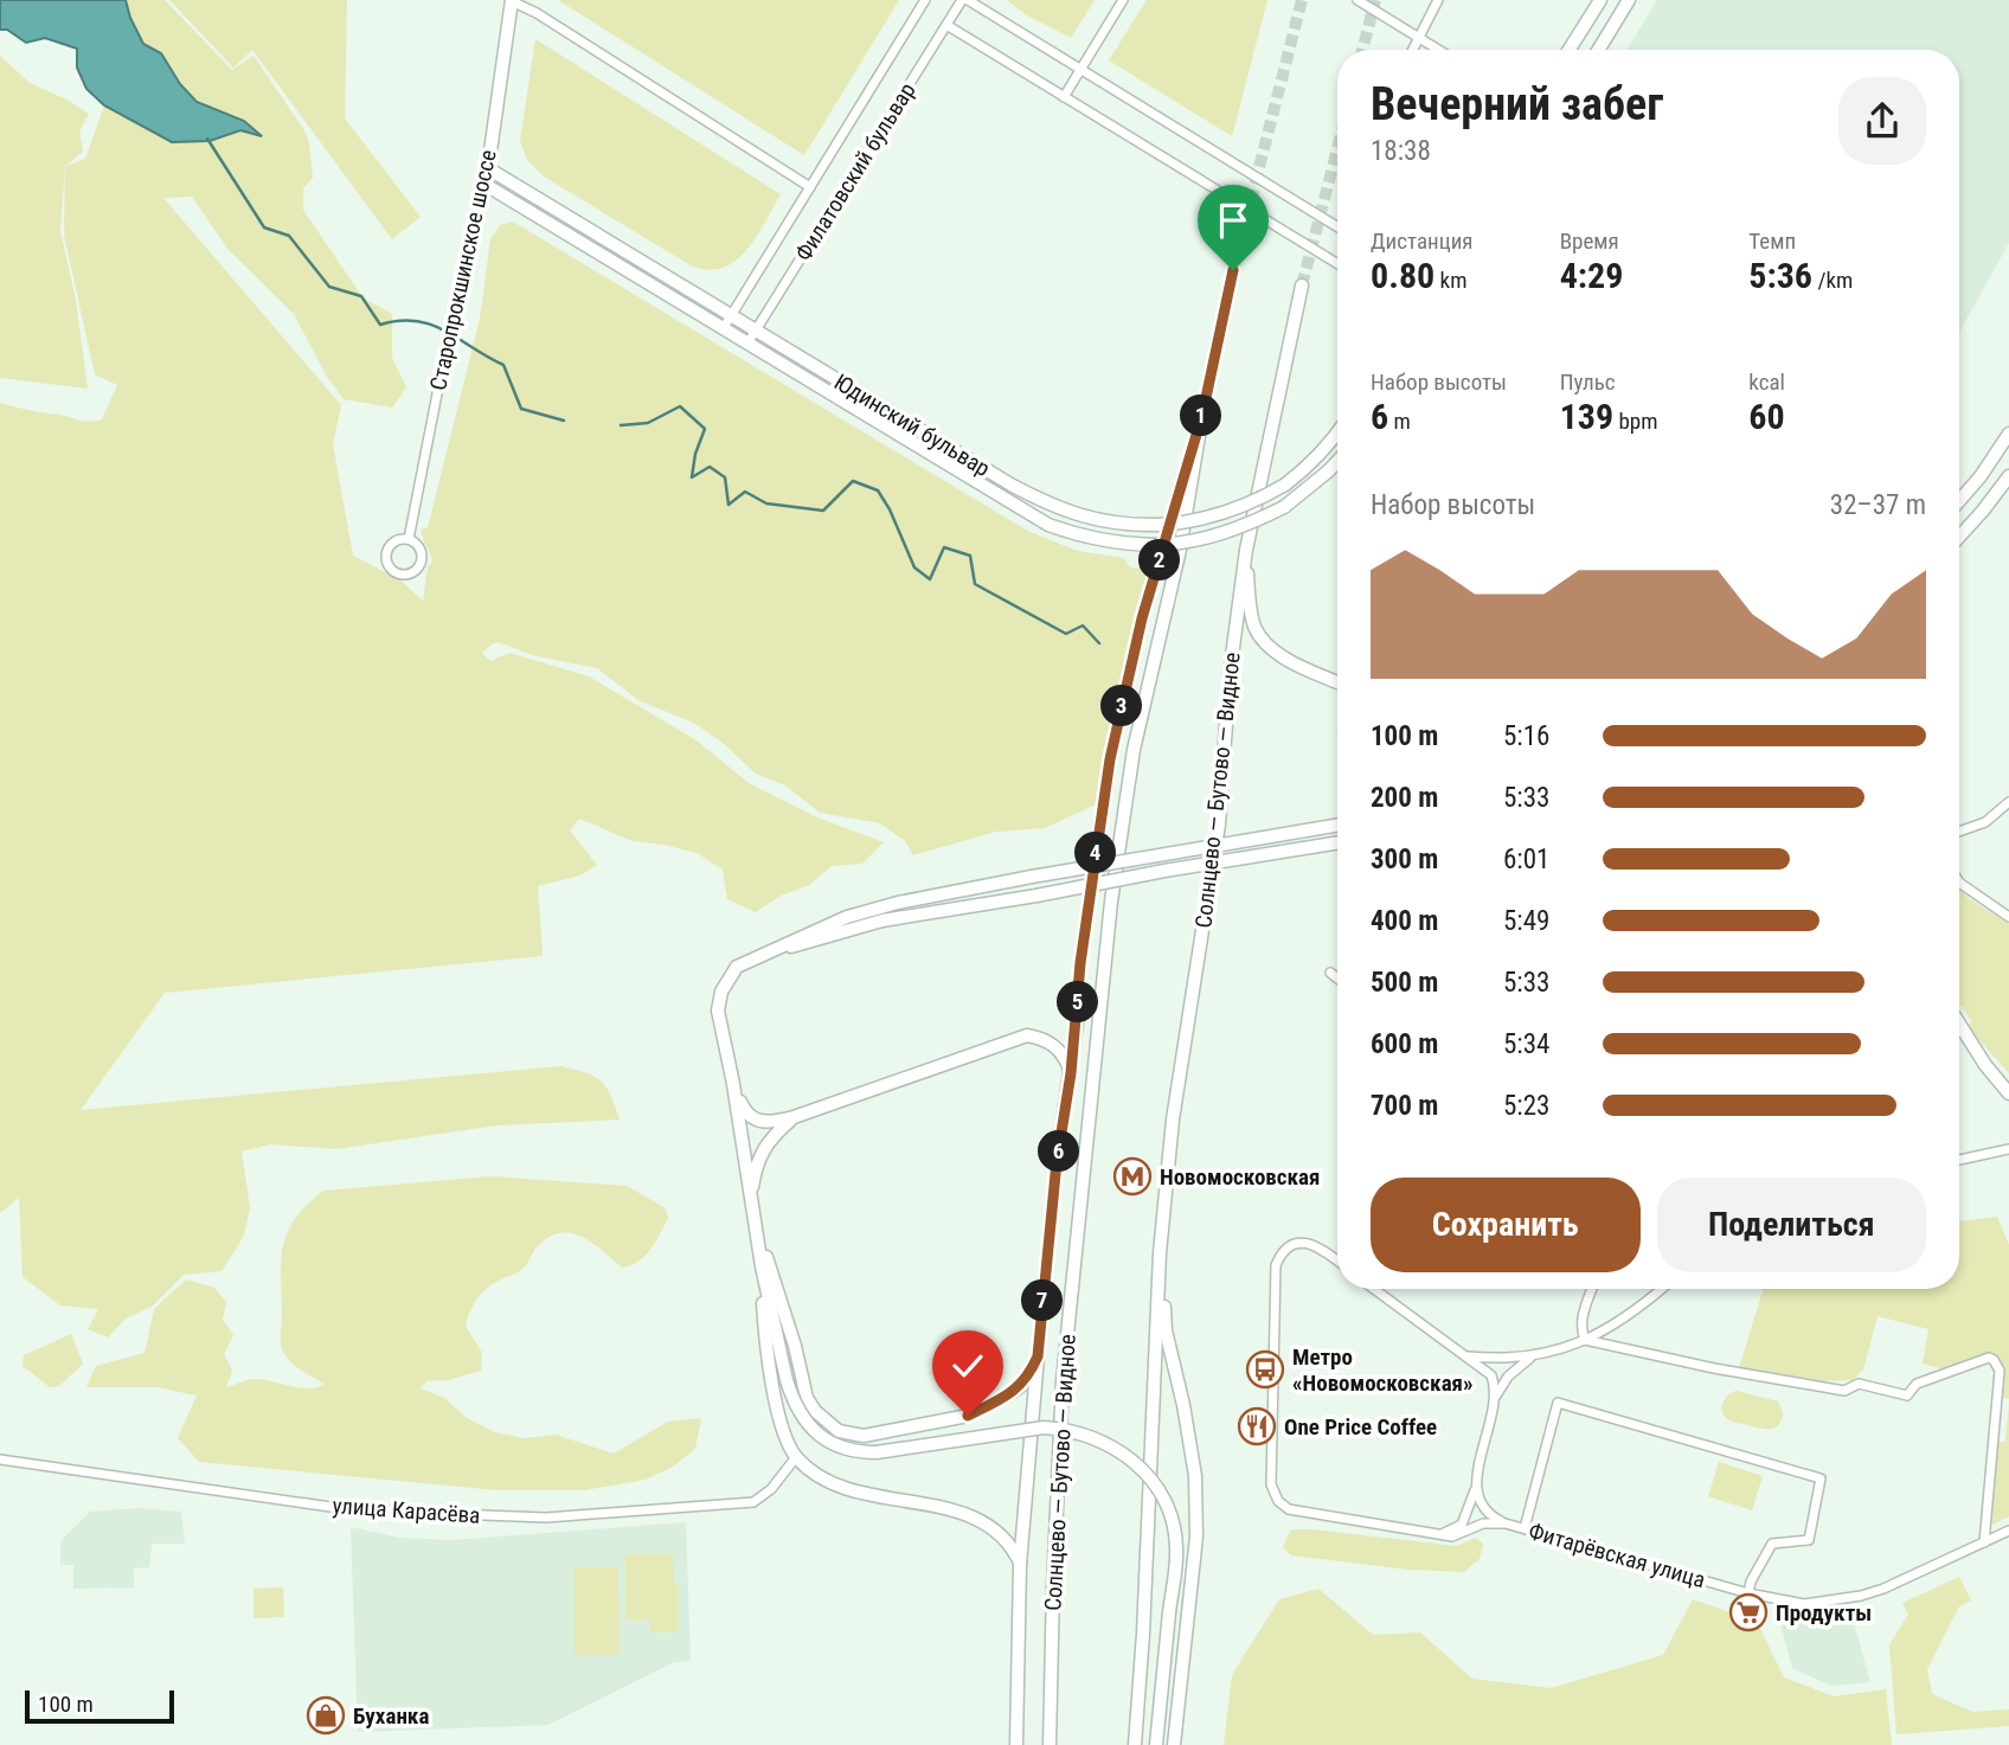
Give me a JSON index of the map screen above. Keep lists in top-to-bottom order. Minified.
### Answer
{"streets":{"main road":["Старопрокшинское шоссе","Юдинский бульвар","Солнцево — Бутово — Видное"],"street":["Филатовский бульвар","улица Карасёва","Фитарёвская улица"]},"crossings":[["Филатовский бульвар","Юдинский бульвар"],["Старопрокшинское шоссе","Юдинский бульвар"]],"places":{"metro station":["Новомосковская"],"bus stop":["Метро «Новомосковская»"],"restaurant":["One Price Coffee"],"supermarket":["Продукты"],"shop":["Буханка"]},"scale_bar":"100 m","page":{"heading":["Вечерний забег","18:38"],"stats":[["Дистанция","0.80 km"],["Время","4:29"],["Темп","5:36 /km"],["Набор высоты","6 m"],["Пульс","139 bpm"],["kcal","60"]],"pins":["1","2","3","4","5","6","7"],"chart":["Набор высоты","32–37 m"],"list":[{"name":"100 m","note":"5:16"},{"name":"200 m","note":"5:33"},{"name":"300 m","note":"6:01"},{"name":"400 m","note":"5:49"},{"name":"500 m","note":"5:33"},{"name":"600 m","note":"5:34"},{"name":"700 m","note":"5:23"}],"buttons":["Сохранить","Поделиться"],"scale":"100 m"}}
